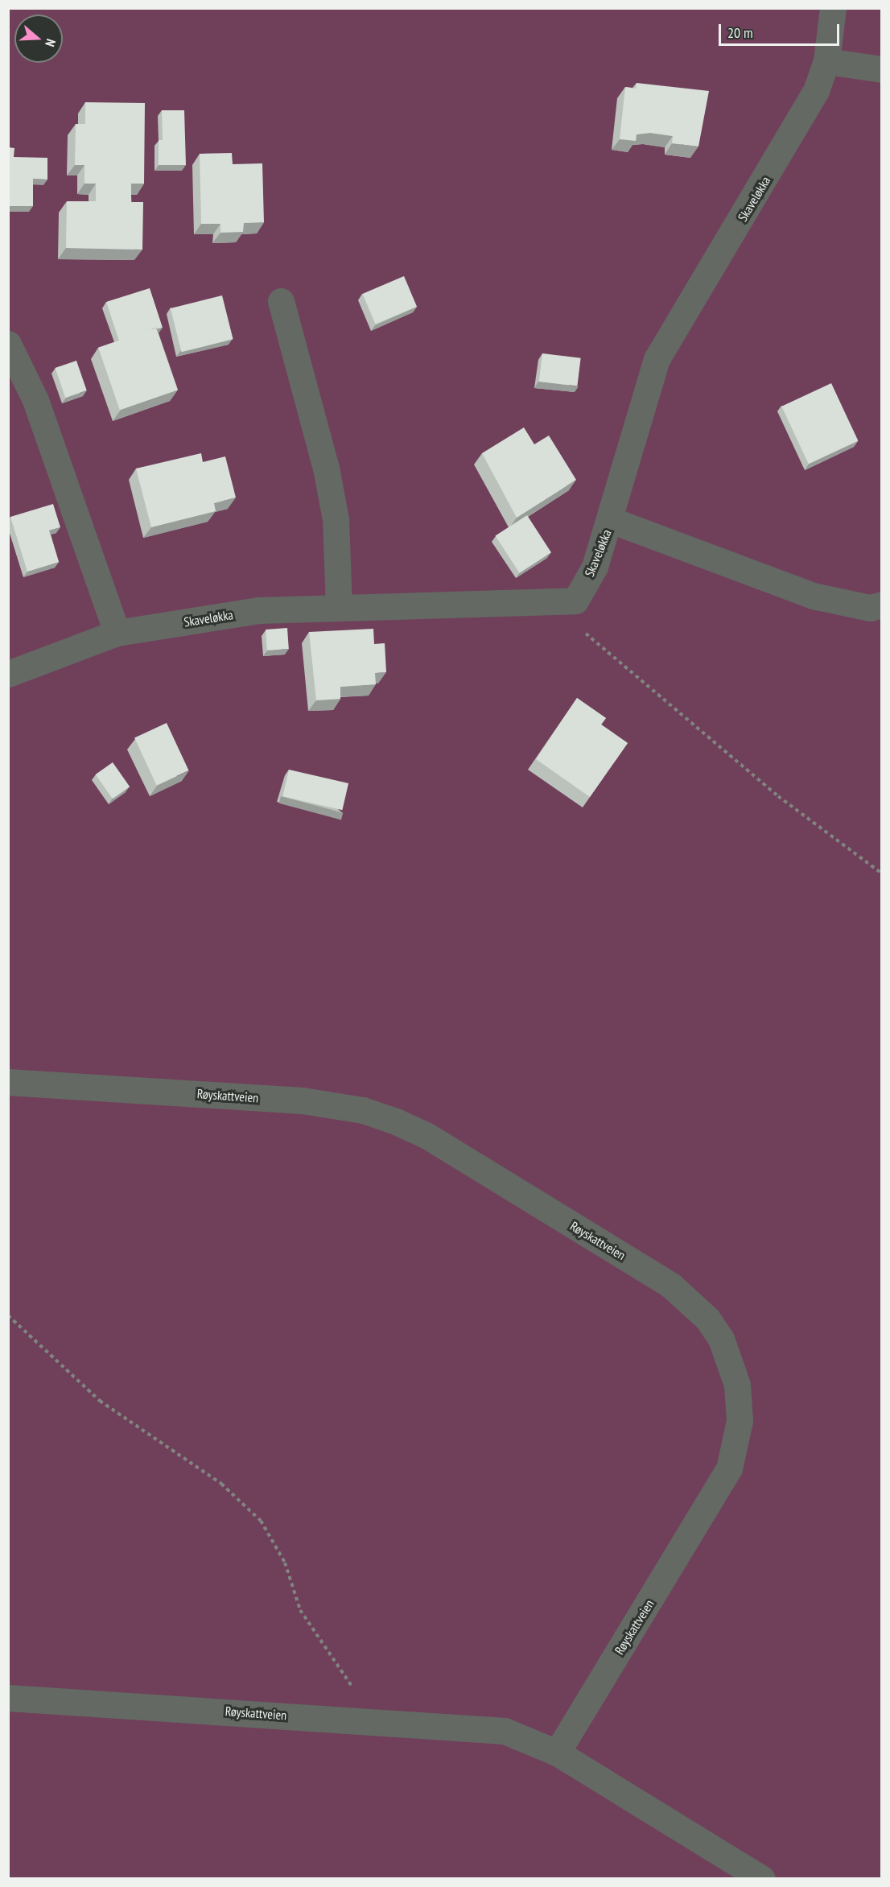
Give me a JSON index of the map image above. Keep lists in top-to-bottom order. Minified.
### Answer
{"streets":{"street":["Skaveløkka","Røyskattveien"]},"scale_bar":"20 m","north":"right"}
